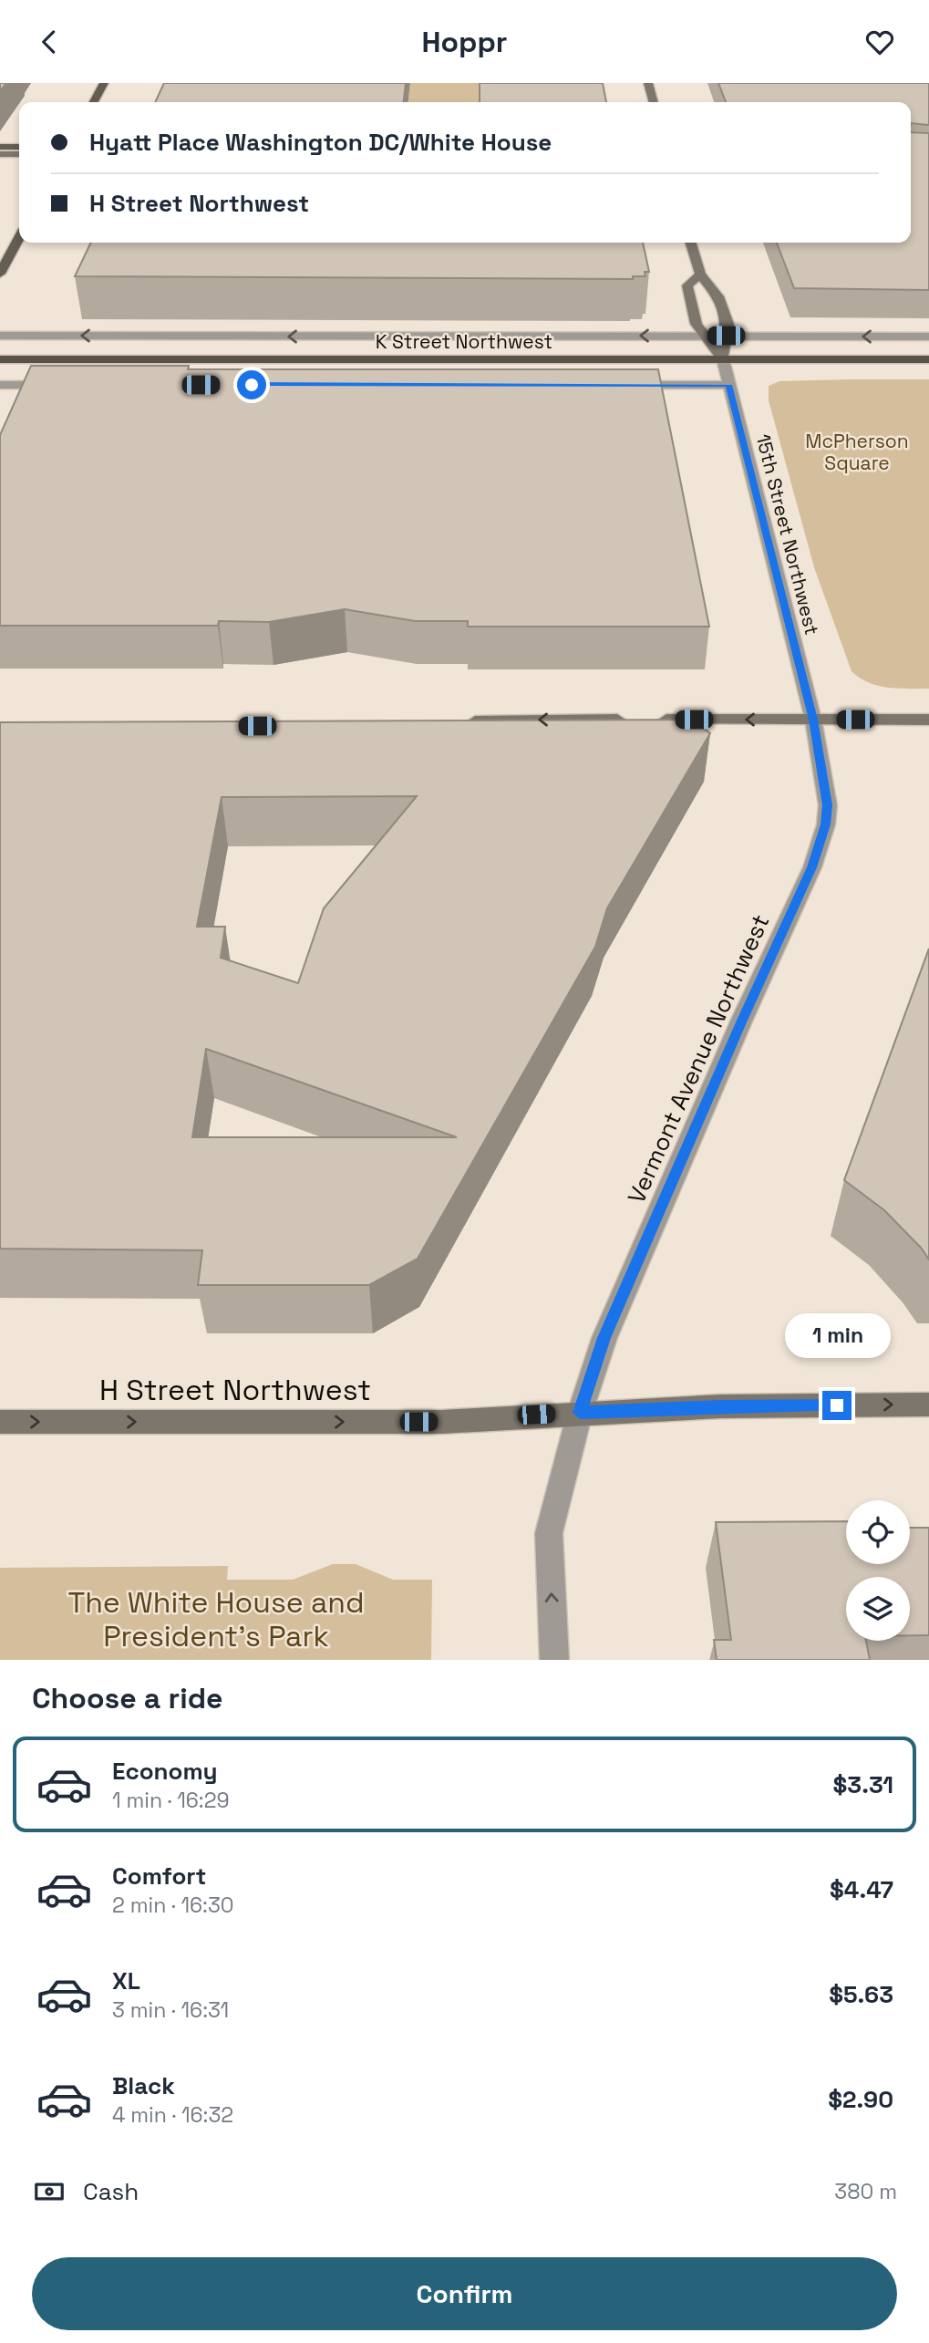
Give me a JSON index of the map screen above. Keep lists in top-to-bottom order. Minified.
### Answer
{"streets":{"highway":["K Street Northwest"],"main road":["15th Street Northwest","H Street Northwest"],"street":["Vermont Avenue Northwest"]},"crossings":[["K Street Northwest","15th Street Northwest"],["15th Street Northwest","Vermont Avenue Northwest"],["Vermont Avenue Northwest","H Street Northwest"]],"one_way":["K Street Northwest","H Street Northwest"],"parks":["McPherson Square","The White House and President's Park"],"page":{"header":"Hoppr","banner":["Hyatt Place Washington DC/White House","H Street Northwest"],"bubble":"1 min","heading":"Choose a ride","list":[{"name":"Economy","note":"1 min · 16:29","value":"$3.31"},{"name":"Comfort","note":"2 min · 16:30","value":"$4.47"},{"name":"XL","note":"3 min · 16:31","value":"$5.63"},{"name":"Black","note":"4 min · 16:32","value":"$2.90"}],"pay":["Cash","380 m"],"buttons":"Confirm"}}
